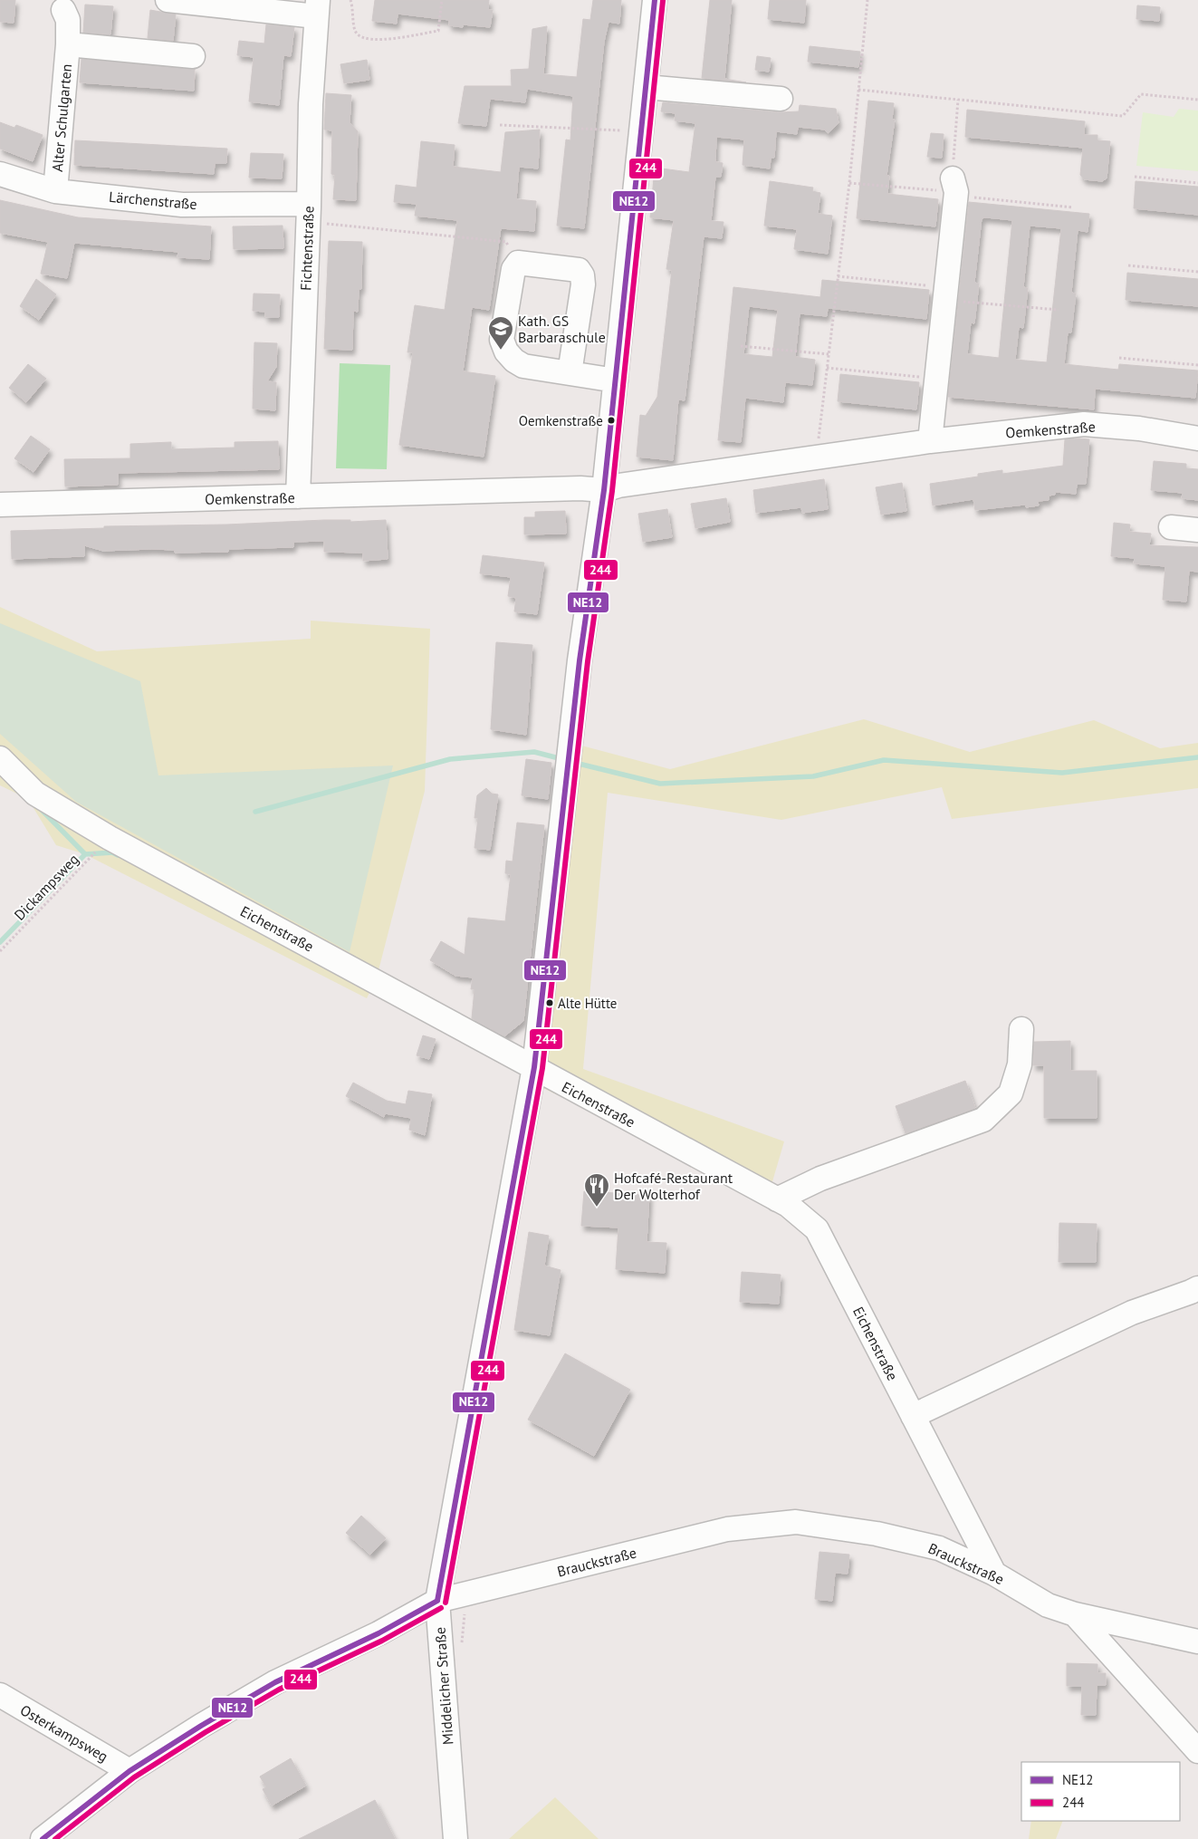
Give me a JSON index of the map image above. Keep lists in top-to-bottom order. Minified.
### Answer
{"streets":{"street":["Alter Schulgarten","Lärchenstraße","Fichtenstraße","Oemkenstraße","Eichenstraße","Brauckstraße","Middelicher Straße","Osterkampsweg"],"path":["Dickampsweg"]},"crossings":[["Alter Schulgarten","Lärchenstraße"],["Lärchenstraße","Fichtenstraße"],["Fichtenstraße","Oemkenstraße"],["Oemkenstraße","Middelicher Straße"],["Dickampsweg","Eichenstraße"],["Eichenstraße","Brauckstraße"],["Eichenstraße","Middelicher Straße"],["Brauckstraße","Middelicher Straße"],["Brauckstraße","Osterkampsweg"]],"places":{"school or university":["Kath. GS Barbaraschule"],"other":["Oemkenstraße","Alte Hütte"],"restaurant":["Hofcafé-Restaurant Der Wolterhof"]},"lines":["transit line NE12","transit line 244"],"legend":["NE12","244"]}
